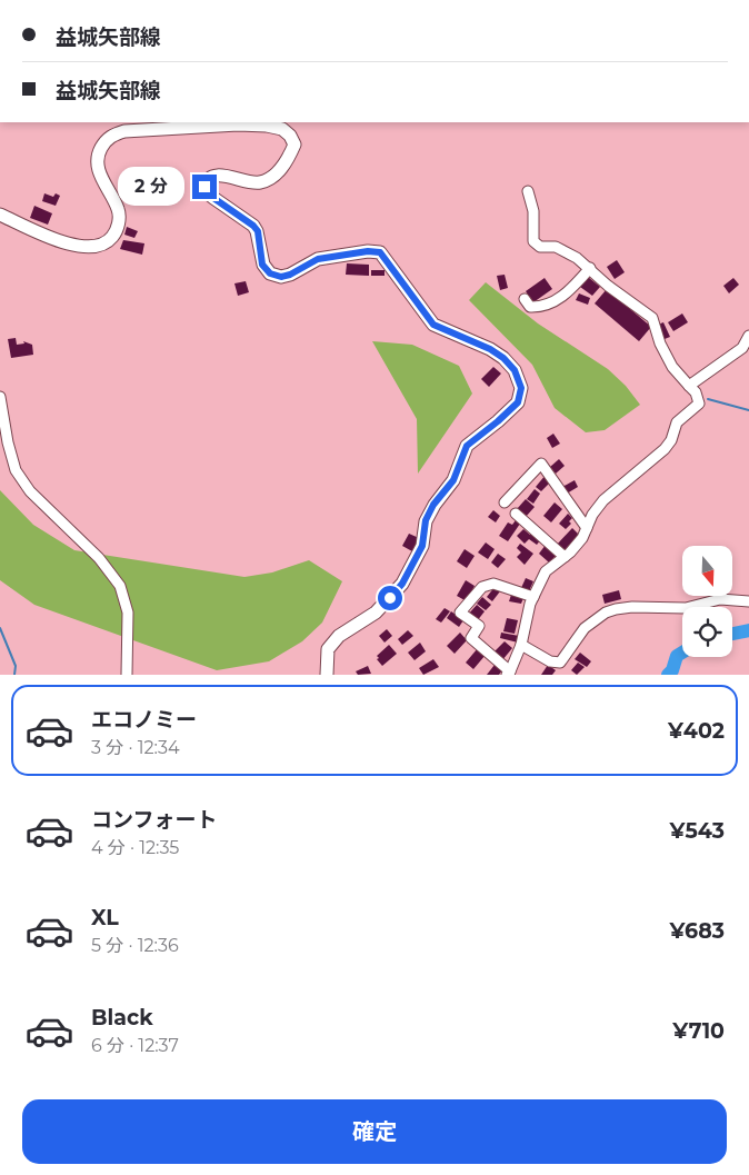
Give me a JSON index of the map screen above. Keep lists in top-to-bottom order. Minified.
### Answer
{"north":"bottom","page":{"banner":["益城矢部線","益城矢部線"],"bubble":"2 分","list":[{"name":"エコノミー","note":"3 分 · 12:34","value":"¥402"},{"name":"コンフォート","note":"4 分 · 12:35","value":"¥543"},{"name":"XL","note":"5 分 · 12:36","value":"¥683"},{"name":"Black","note":"6 分 · 12:37","value":"¥710"}],"buttons":"確定"}}
